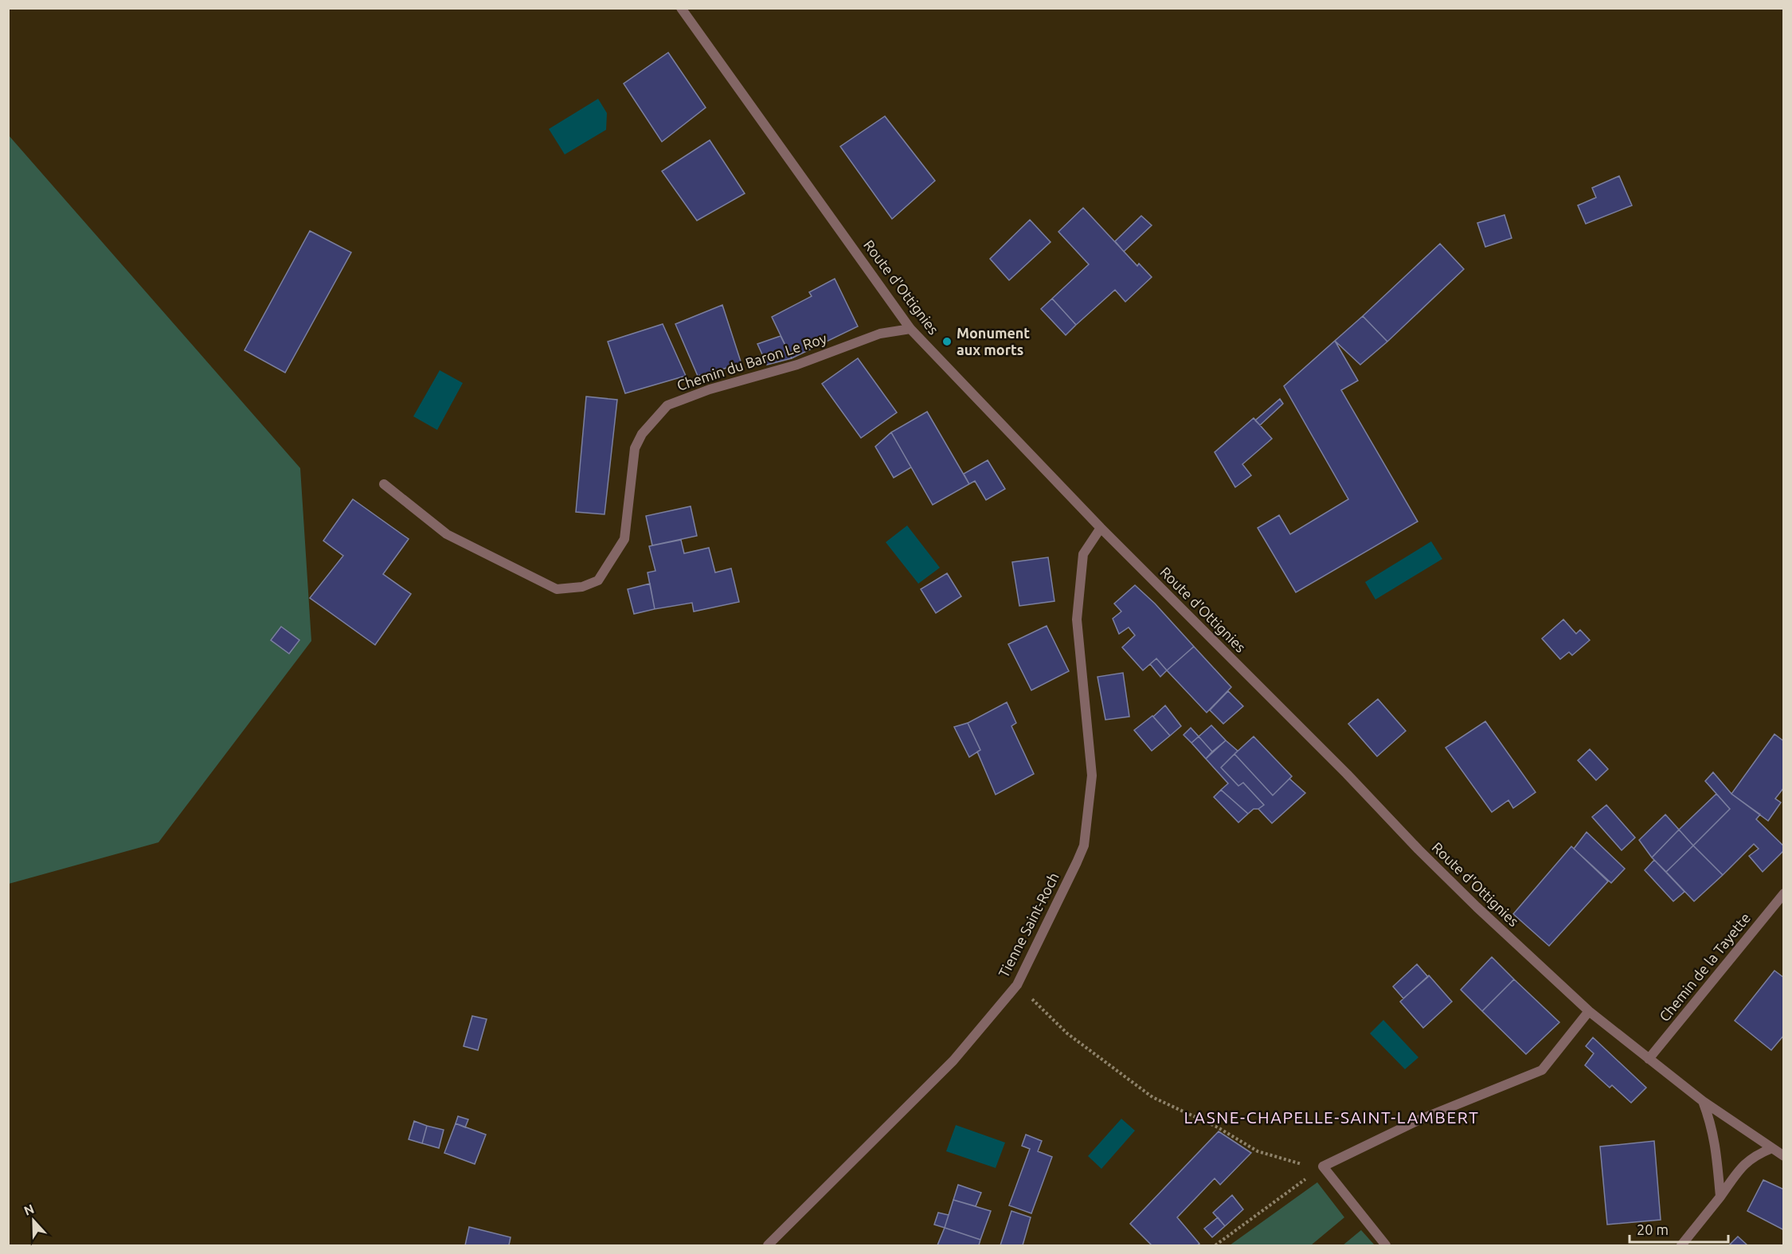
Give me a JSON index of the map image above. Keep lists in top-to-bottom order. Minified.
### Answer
{"streets":{"street":["Route d'Ottignies","Chemin du Baron Le Roy","Tienne Saint-Roch","Chemin de la Tayette"]},"crossings":[["Route d'Ottignies","Chemin du Baron Le Roy"],["Route d'Ottignies","Tienne Saint-Roch"],["Route d'Ottignies","Chemin de la Tayette"]],"districts":["LASNE-CHAPELLE-SAINT-LAMBERT"],"places":["Monument aux morts"],"scale_bar":"20 m","north":"top"}
